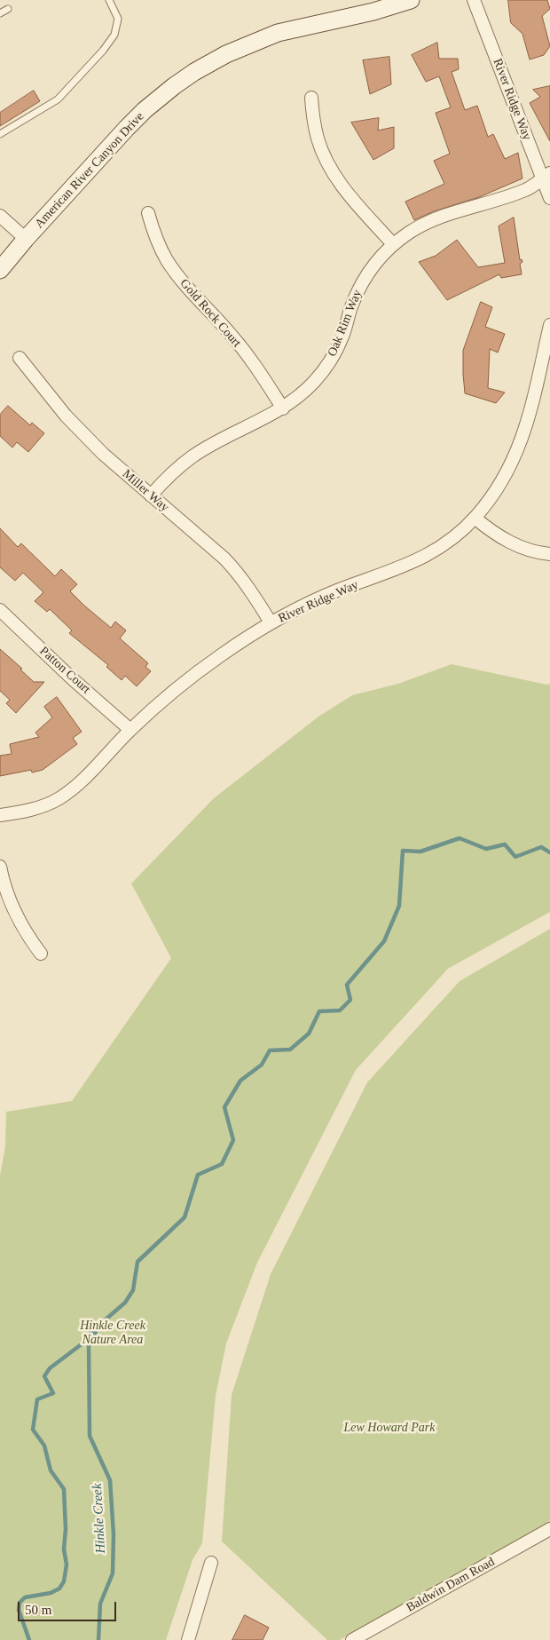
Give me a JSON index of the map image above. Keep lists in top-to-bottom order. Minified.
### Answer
{"streets":{"main road":["American River Canyon Drive"],"street":["River Ridge Way","Gold Rock Court","Oak Rim Way","Miller Way","Patton Court","Baldwin Dam Road"]},"crossings":[["River Ridge Way","Oak Rim Way"],["River Ridge Way","Miller Way"],["River Ridge Way","Patton Court"],["Gold Rock Court","Oak Rim Way"],["Oak Rim Way","Miller Way"]],"water":["Hinkle Creek"],"parks":["Hinkle Creek Nature Area","Lew Howard Park"],"scale_bar":"50 m"}
